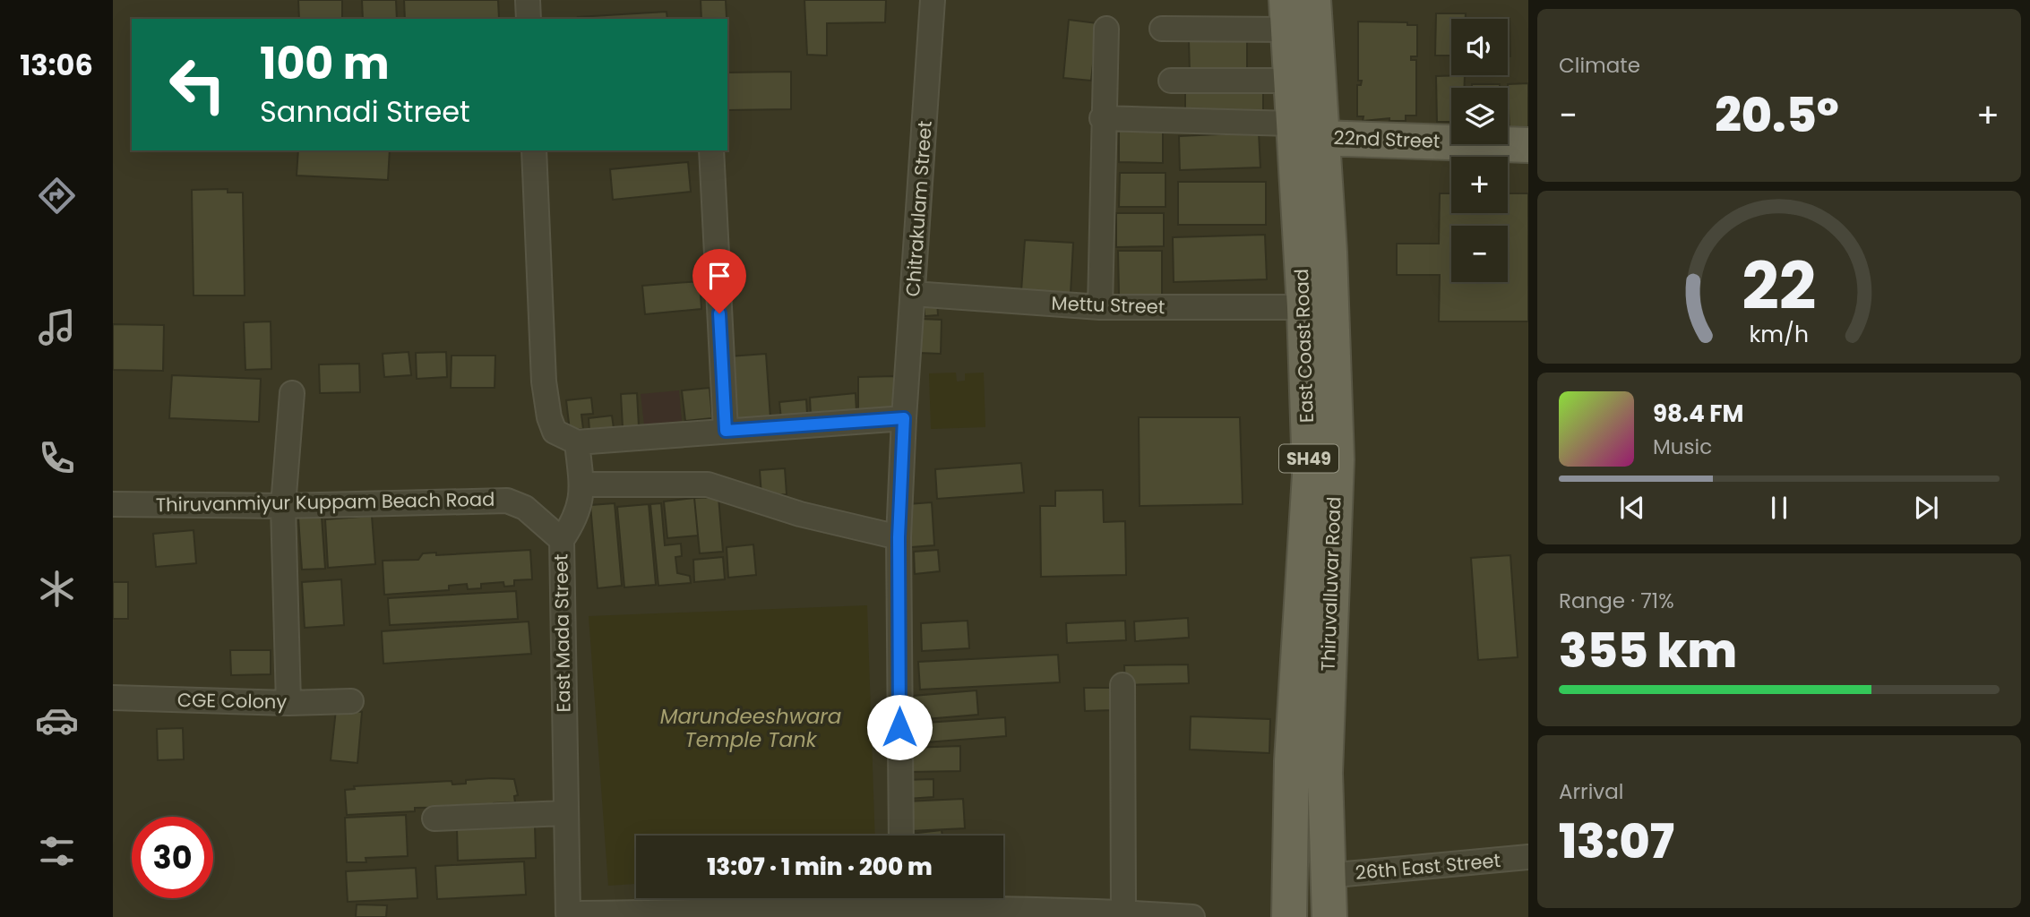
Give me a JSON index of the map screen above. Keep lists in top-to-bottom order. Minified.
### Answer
{"streets":{"main road":["22nd Street","East Coast Road","SH49","Thiruvalluvar Road"],"street":["Chitrakulam Street","Mettu Street","Thiruvanmiyur Kuppam Beach Road","East Mada Street","CGE Colony","26th East Street"]},"crossings":[["22nd Street","East Coast Road"],["Chitrakulam Street","Mettu Street"],["Mettu Street","East Coast Road"],["East Coast Road","Thiruvalluvar Road"],["Thiruvanmiyur Kuppam Beach Road","East Mada Street"],["Thiruvalluvar Road","26th East Street"]],"water":["Marundeeshwara Temple Tank"],"page":{"tabs":"13:06","tile":["Climate",["Range · 71%","355 km"],["Arrival","13:07"]],"map_buttons":["+","−"],"turn":["100 m","Sannadi Street"],"heat":["−","20.5°","+"],"song":["98.4 FM","Music"],"limit":"30","trip":"13:07 · 1 min · 200 m","gauge":["22","km/h"]}}
